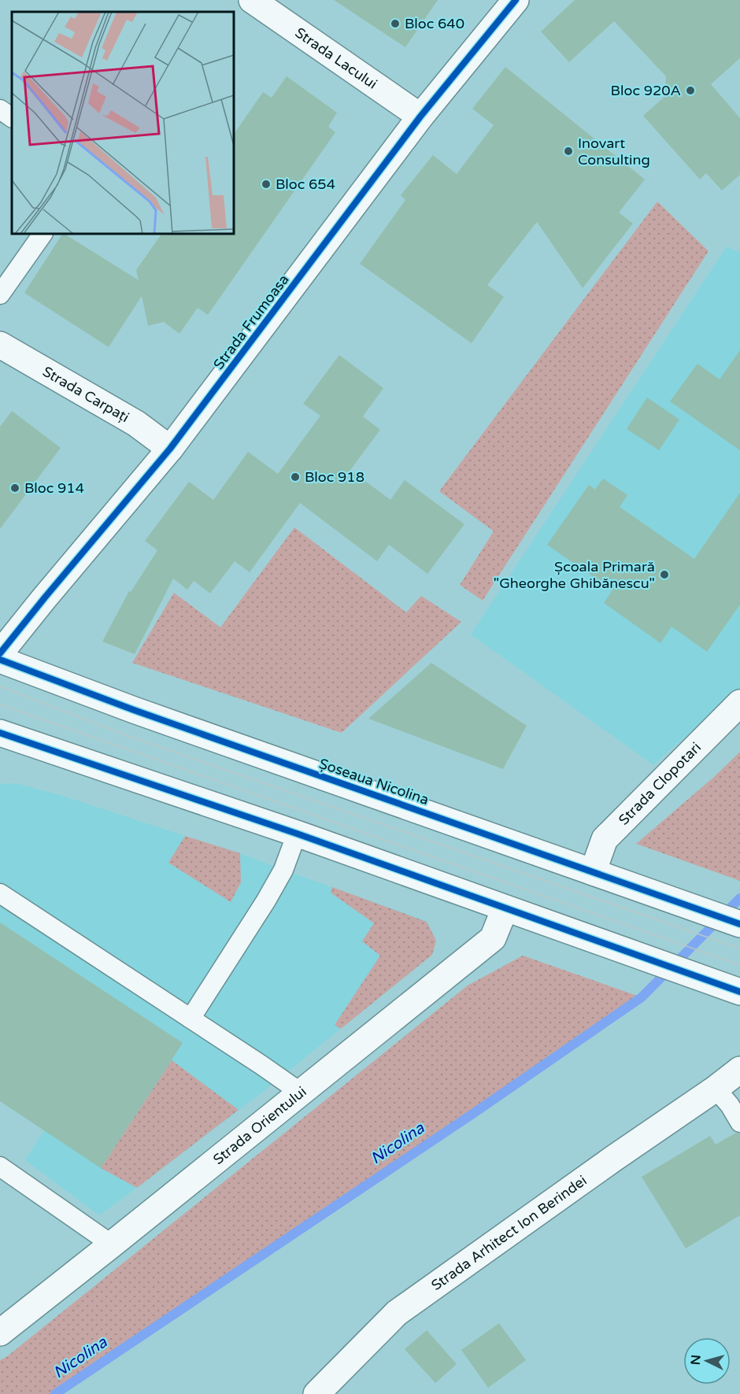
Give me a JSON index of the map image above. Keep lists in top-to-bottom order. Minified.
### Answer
{"streets":{"street":["Strada Lacului","Strada Frumoasa","Strada Carpați","Șoseaua Nicolina","Strada Clopotari","Strada Orientului","Strada Arhitect Ion Berindei"]},"crossings":[["Strada Lacului","Strada Frumoasa"],["Strada Frumoasa","Strada Carpați"],["Șoseaua Nicolina","Strada Clopotari"]],"water":["Nicolina"],"places":["Bloc 640","Bloc 920A","Inovart Consulting","Bloc 654","Bloc 918","Bloc 914","Școala Primară \"Gheorghe Ghibănescu\""],"north":"left"}
